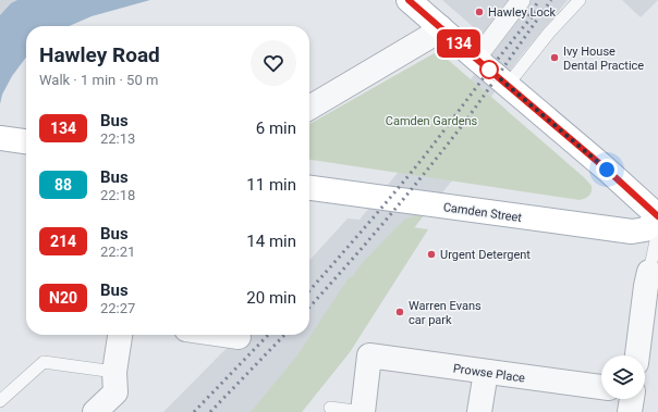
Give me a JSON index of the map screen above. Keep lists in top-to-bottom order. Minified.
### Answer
{"streets":{"main road":["Camden Street"],"street":["Prowse Place"]},"parks":["Camden Gardens"],"places":["Hawley Lock","Ivy House Dental Practice","Urgent Detergent","Warren Evans car park"],"lines":["bus line 134"],"page":{"on_map":"134","heading":["Hawley Road","Walk · 1 min · 50 m"],"list":[{"mark":"134","name":"Bus","note":"22:13","value":"6 min"},{"mark":"88","name":"Bus","note":"22:18","value":"11 min"},{"mark":"214","name":"Bus","note":"22:21","value":"14 min"},{"mark":"N20","name":"Bus","note":"22:27","value":"20 min"}]}}
